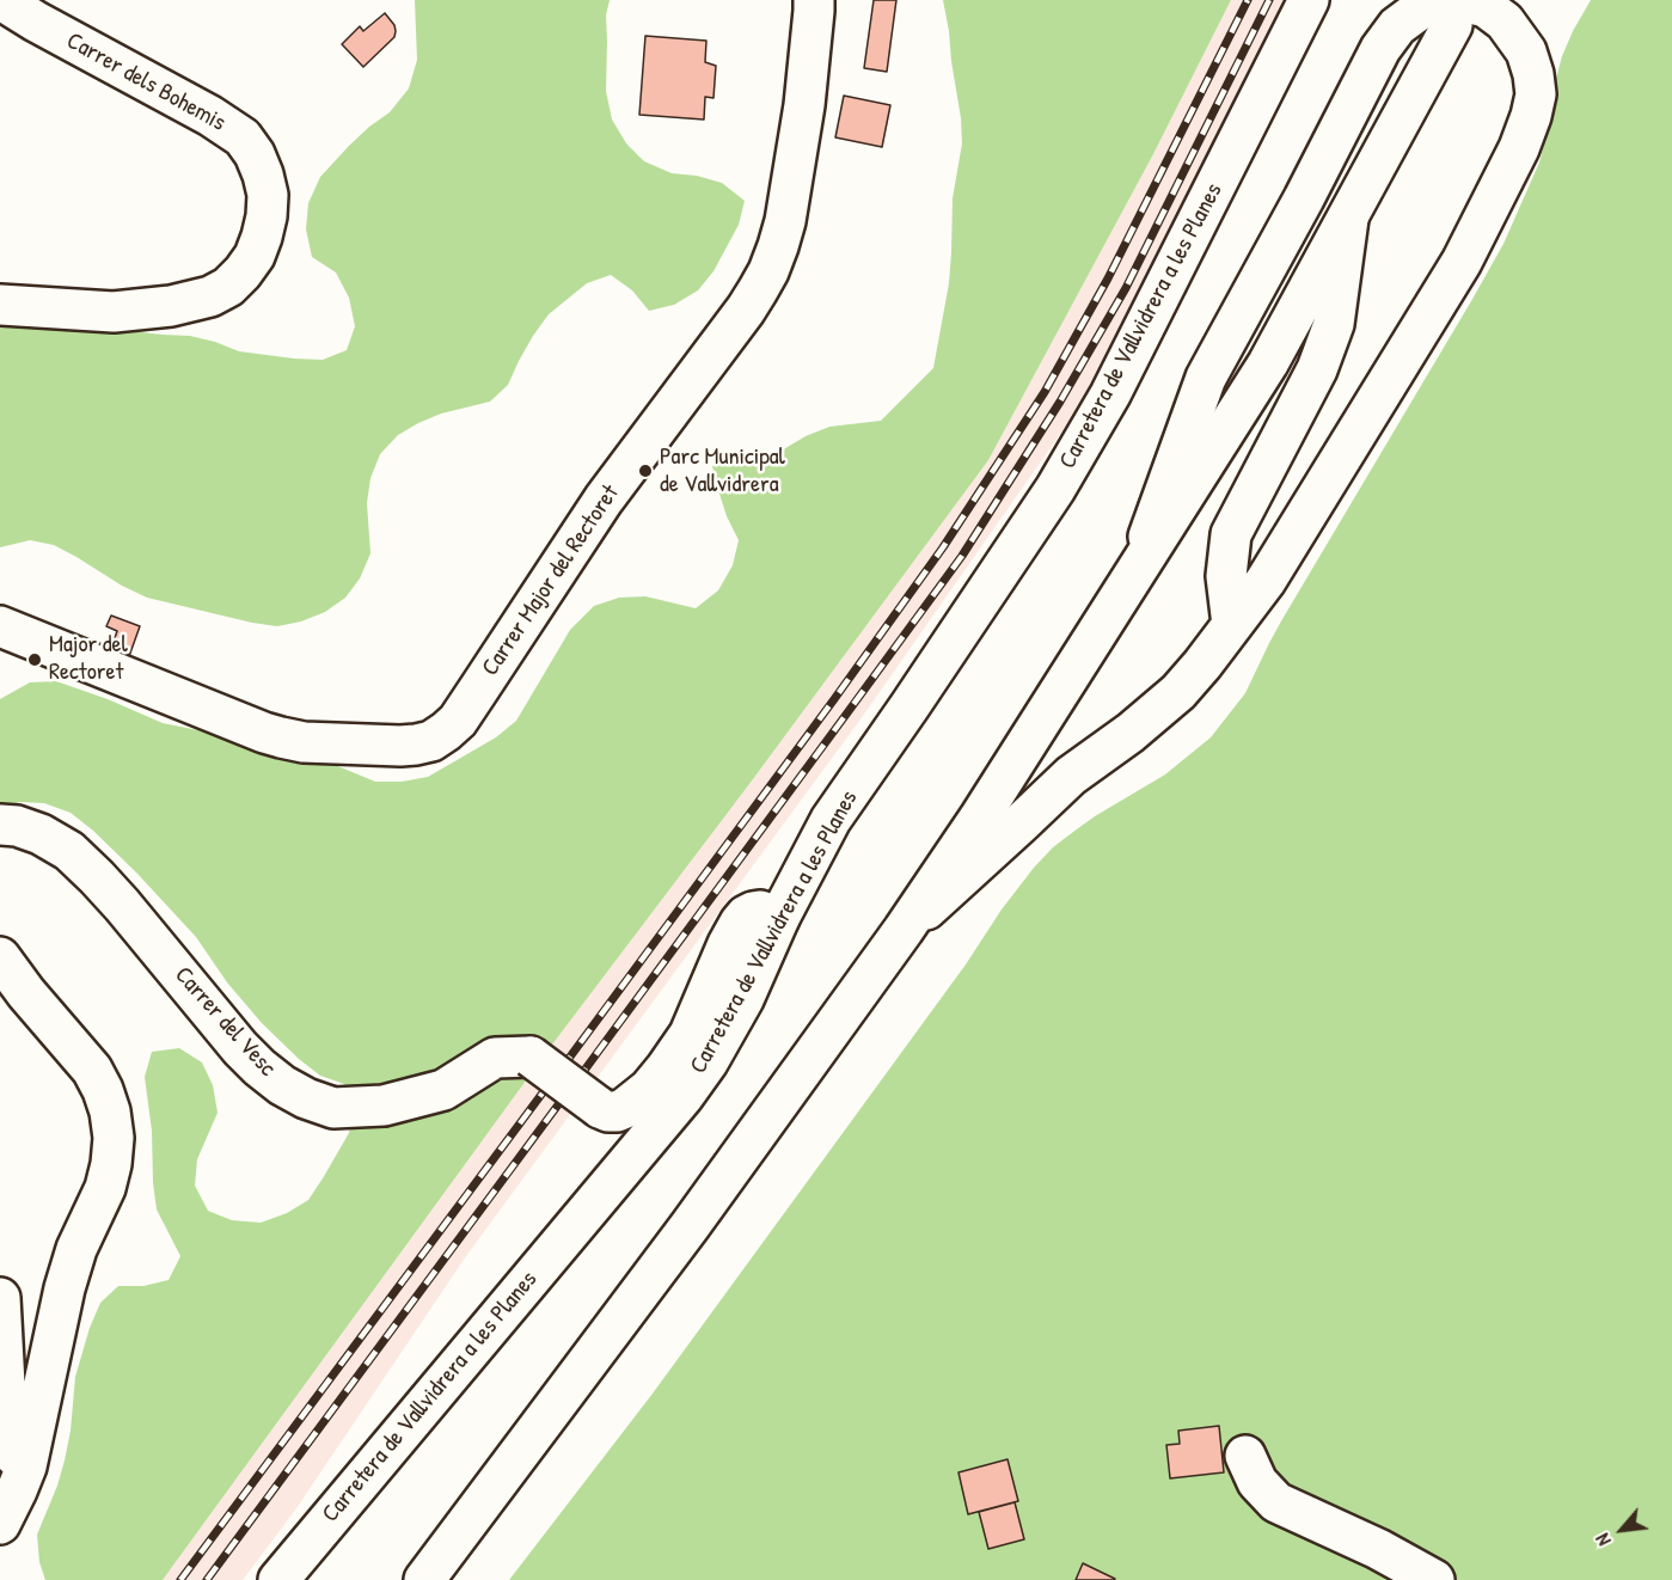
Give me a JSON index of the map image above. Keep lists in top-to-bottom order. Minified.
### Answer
{"streets":{"main road":["Carrer dels Bohemis","Carretera de Vallvidrera a les Planes","Carrer Major del Rectoret","Carrer del Vesc"]},"crossings":[["Carretera de Vallvidrera a les Planes","Carrer del Vesc"]],"places":["Parc Municipal de Vallvidrera","Major del Rectoret"],"north":"bottom left"}
